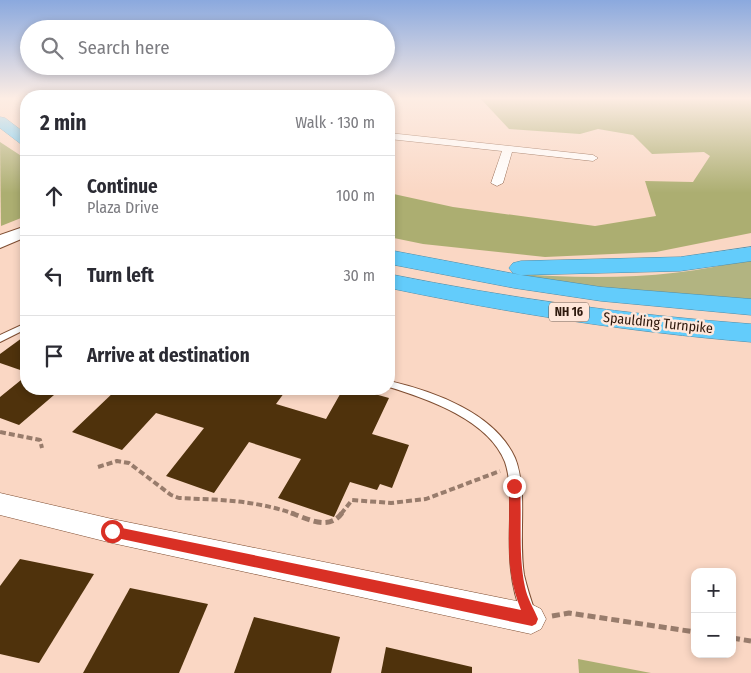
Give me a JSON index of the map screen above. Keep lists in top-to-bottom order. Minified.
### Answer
{"streets":{"highway":["NH 16","Spaulding Turnpike"]},"page":{"search":"Search here","heading":["2 min","Walk · 130 m"],"list":[["Continue","Plaza Drive","100 m"],["Turn left","30 m"],"Arrive at destination"],"map_buttons":["+","−"]}}
